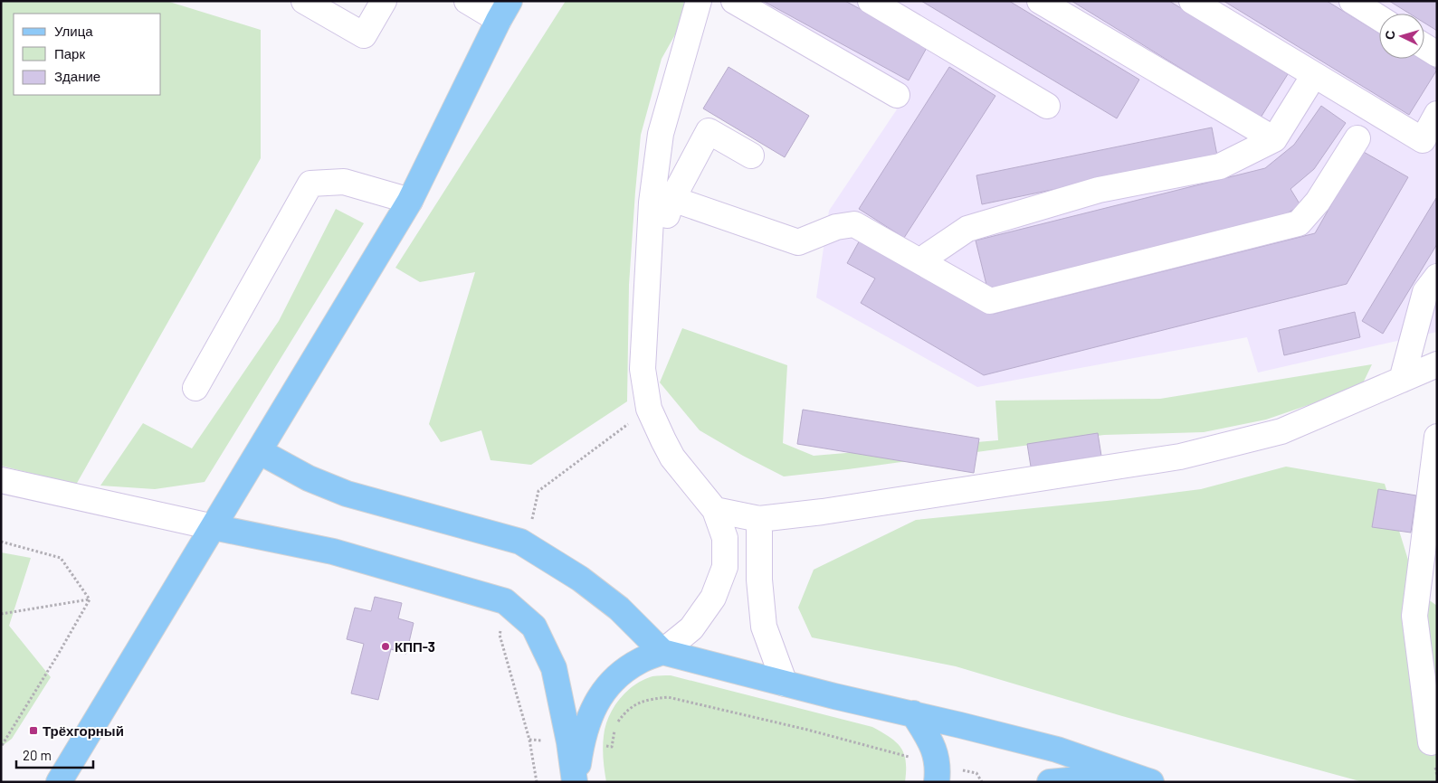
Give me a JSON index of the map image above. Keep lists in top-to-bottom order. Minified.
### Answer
{"places":{"other":["КПП-3"],"transit":["Трёхгорный"]},"legend":["Улица","Парк","Здание"],"scale_bar":"20 m","north":"left"}
